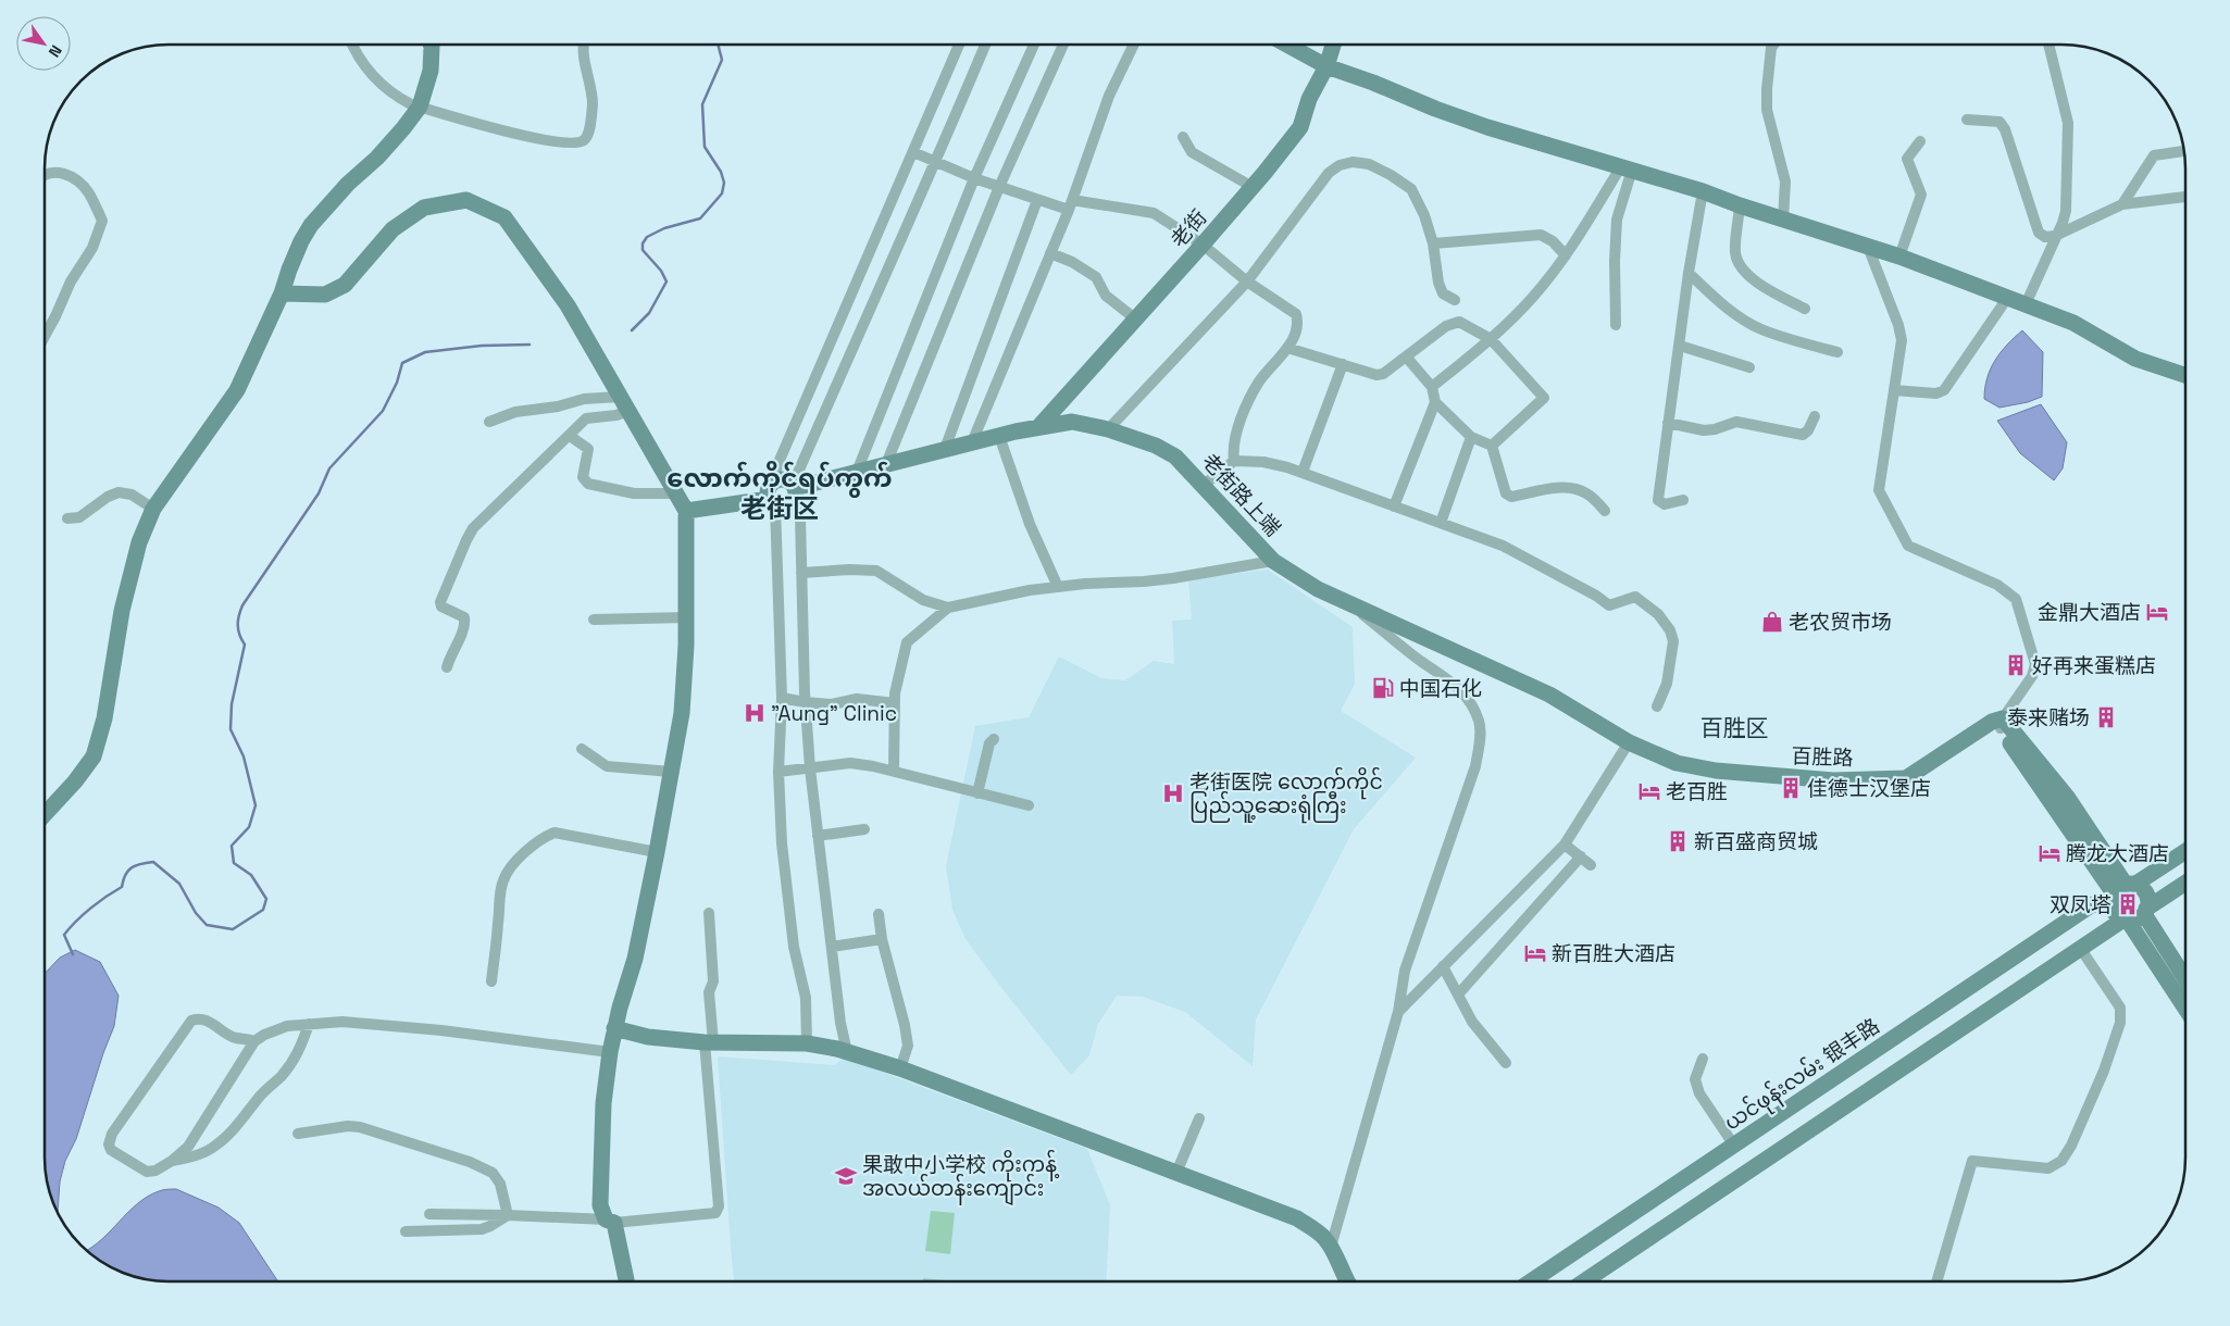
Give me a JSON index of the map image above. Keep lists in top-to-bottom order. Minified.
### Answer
{"streets":{"main road":["老街","老街路上端","百胜路","ယင်ဖုန်းလမ်း 银丰路"]},"crossings":[["老街","老街路上端"],["老街路上端","百胜路"]],"districts":["လောက်ကိုင်ရပ်ကွက် 老街区","百胜区"],"places":{"hotel":["金鼎大酒店","老百胜","腾龙大酒店","新百胜大酒店"],"shop":["老农贸市场"],"building":["好再来蛋糕店","泰来赌场","佳德士汉堡店","新百盛商贸城","双凤塔"],"fuel station":["中国石化"],"hospital":["\"Aung\" Clinic","老街医院 လောက်ကိုင် ပြည်သူ့ဆေးရုံကြီး"],"school or university":["果敢中小学校 ကိုးကန့် အလယ်တန်းကျောင်း"]},"north":"bottom right"}
